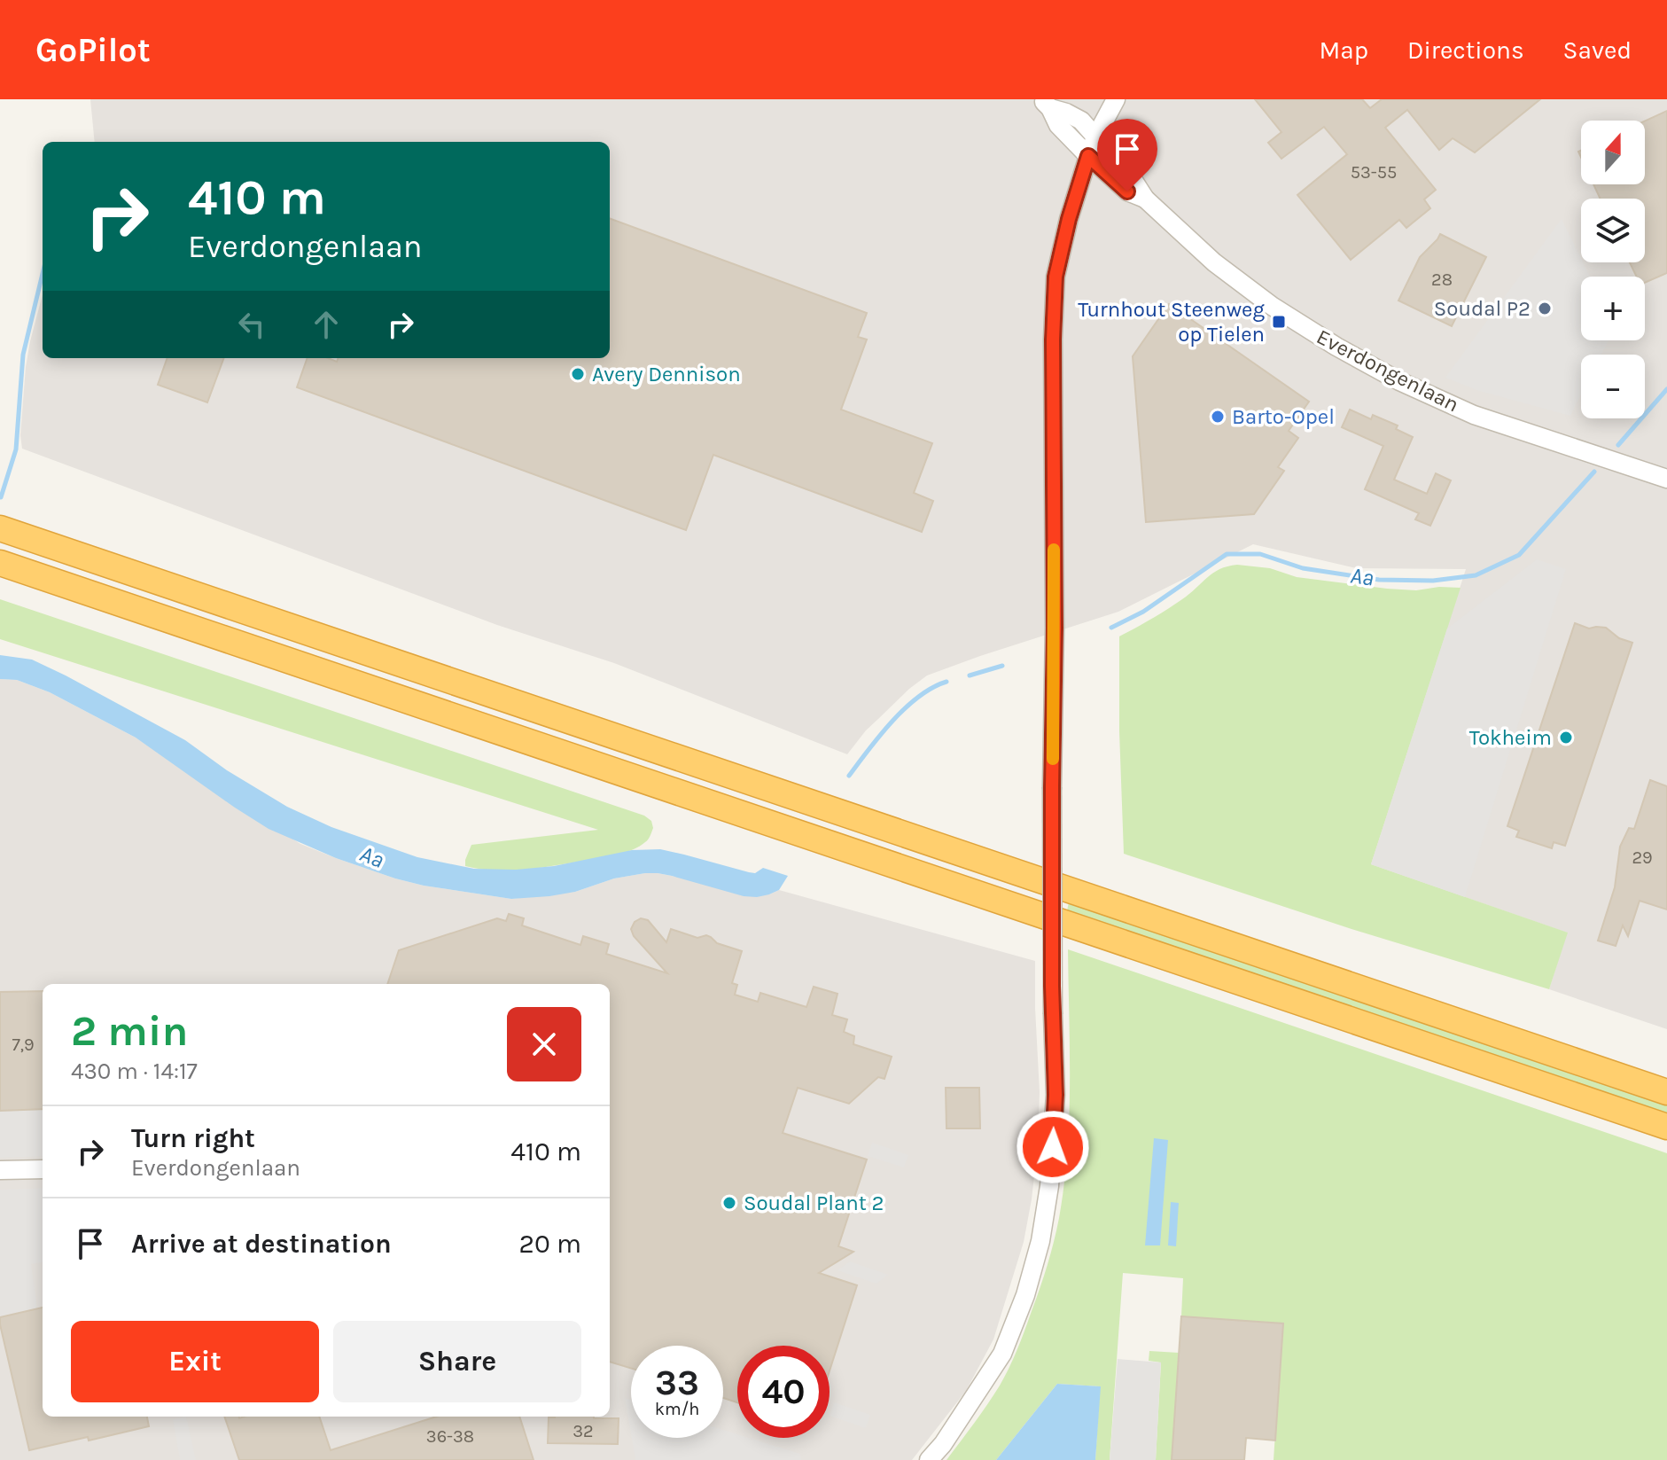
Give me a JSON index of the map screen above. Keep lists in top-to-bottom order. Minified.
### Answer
{"streets":{"street":["Everdongenlaan"]},"water":["Aa"],"places":{"other":["Soudal P2","Avery Dennison","Barto-Opel","Tokheim","Soudal Plant 2"],"transit":["Turnhout Steenweg op Tielen"]},"house_numbers":["53-55","28","29","7,9","32","36-38"],"north":"top","page":{"header":"GoPilot","nav":["Map","Directions","Saved"],"map_buttons":["+","−"],"turn":["410 m","Everdongenlaan"],"heading":["2 min","430 m · 14:17"],"list":[{"name":"Turn right","note":"Everdongenlaan","value":"410 m"},{"name":"Arrive at destination","value":"20 m"}],"buttons":["Exit","Share"],"speed":"33 km/h","limit":"40"}}
